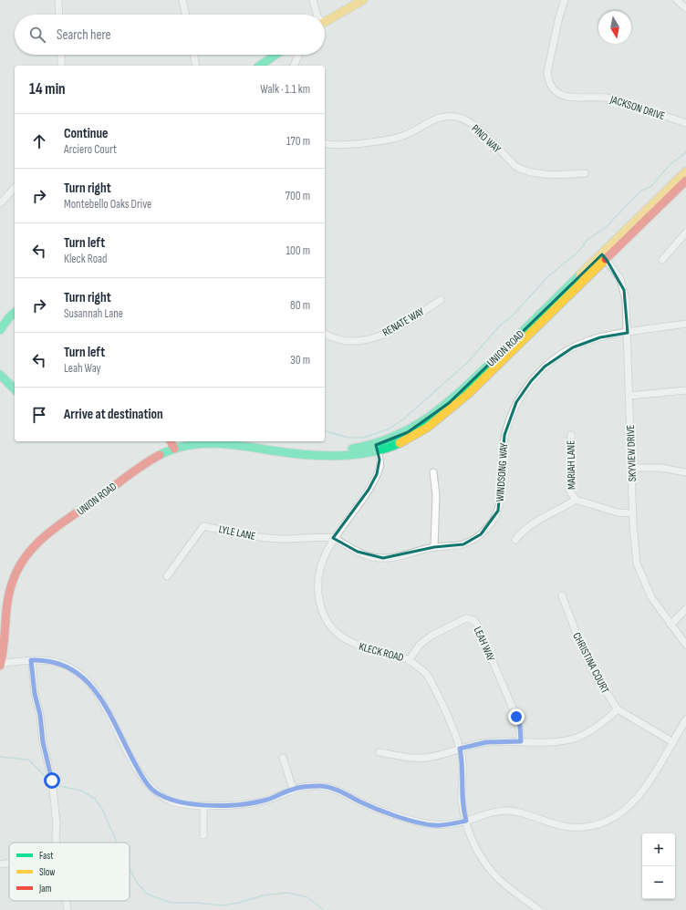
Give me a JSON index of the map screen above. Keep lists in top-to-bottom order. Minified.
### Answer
{"streets":{"main road":["UNION ROAD"],"street":["JACKSON DRIVE","PINO WAY","RENATE WAY","SKYVIEW DRIVE","MARIAH LANE","WINDSONG WAY","LYLE LANE","LEAH WAY","KLECK ROAD","CHRISTINA COURT"]},"crossings":[["UNION ROAD","SKYVIEW DRIVE"],["UNION ROAD","KLECK ROAD"],["SKYVIEW DRIVE","MARIAH LANE"],["SKYVIEW DRIVE","WINDSONG WAY"],["WINDSONG WAY","LYLE LANE"],["WINDSONG WAY","KLECK ROAD"],["LYLE LANE","KLECK ROAD"],["LEAH WAY","KLECK ROAD"]],"legend":["Fast","Slow","Jam"],"north":"bottom","page":{"search":"Search here","heading":["14 min","Walk · 1.1 km"],"list":[["Continue","Arciero Court","170 m"],["Turn right","Montebello Oaks Drive","700 m"],["Turn left","Kleck Road","100 m"],["Turn right","Susannah Lane","80 m"],["Turn left","Leah Way","30 m"],"Arrive at destination"],"map_buttons":["+","−"]}}
